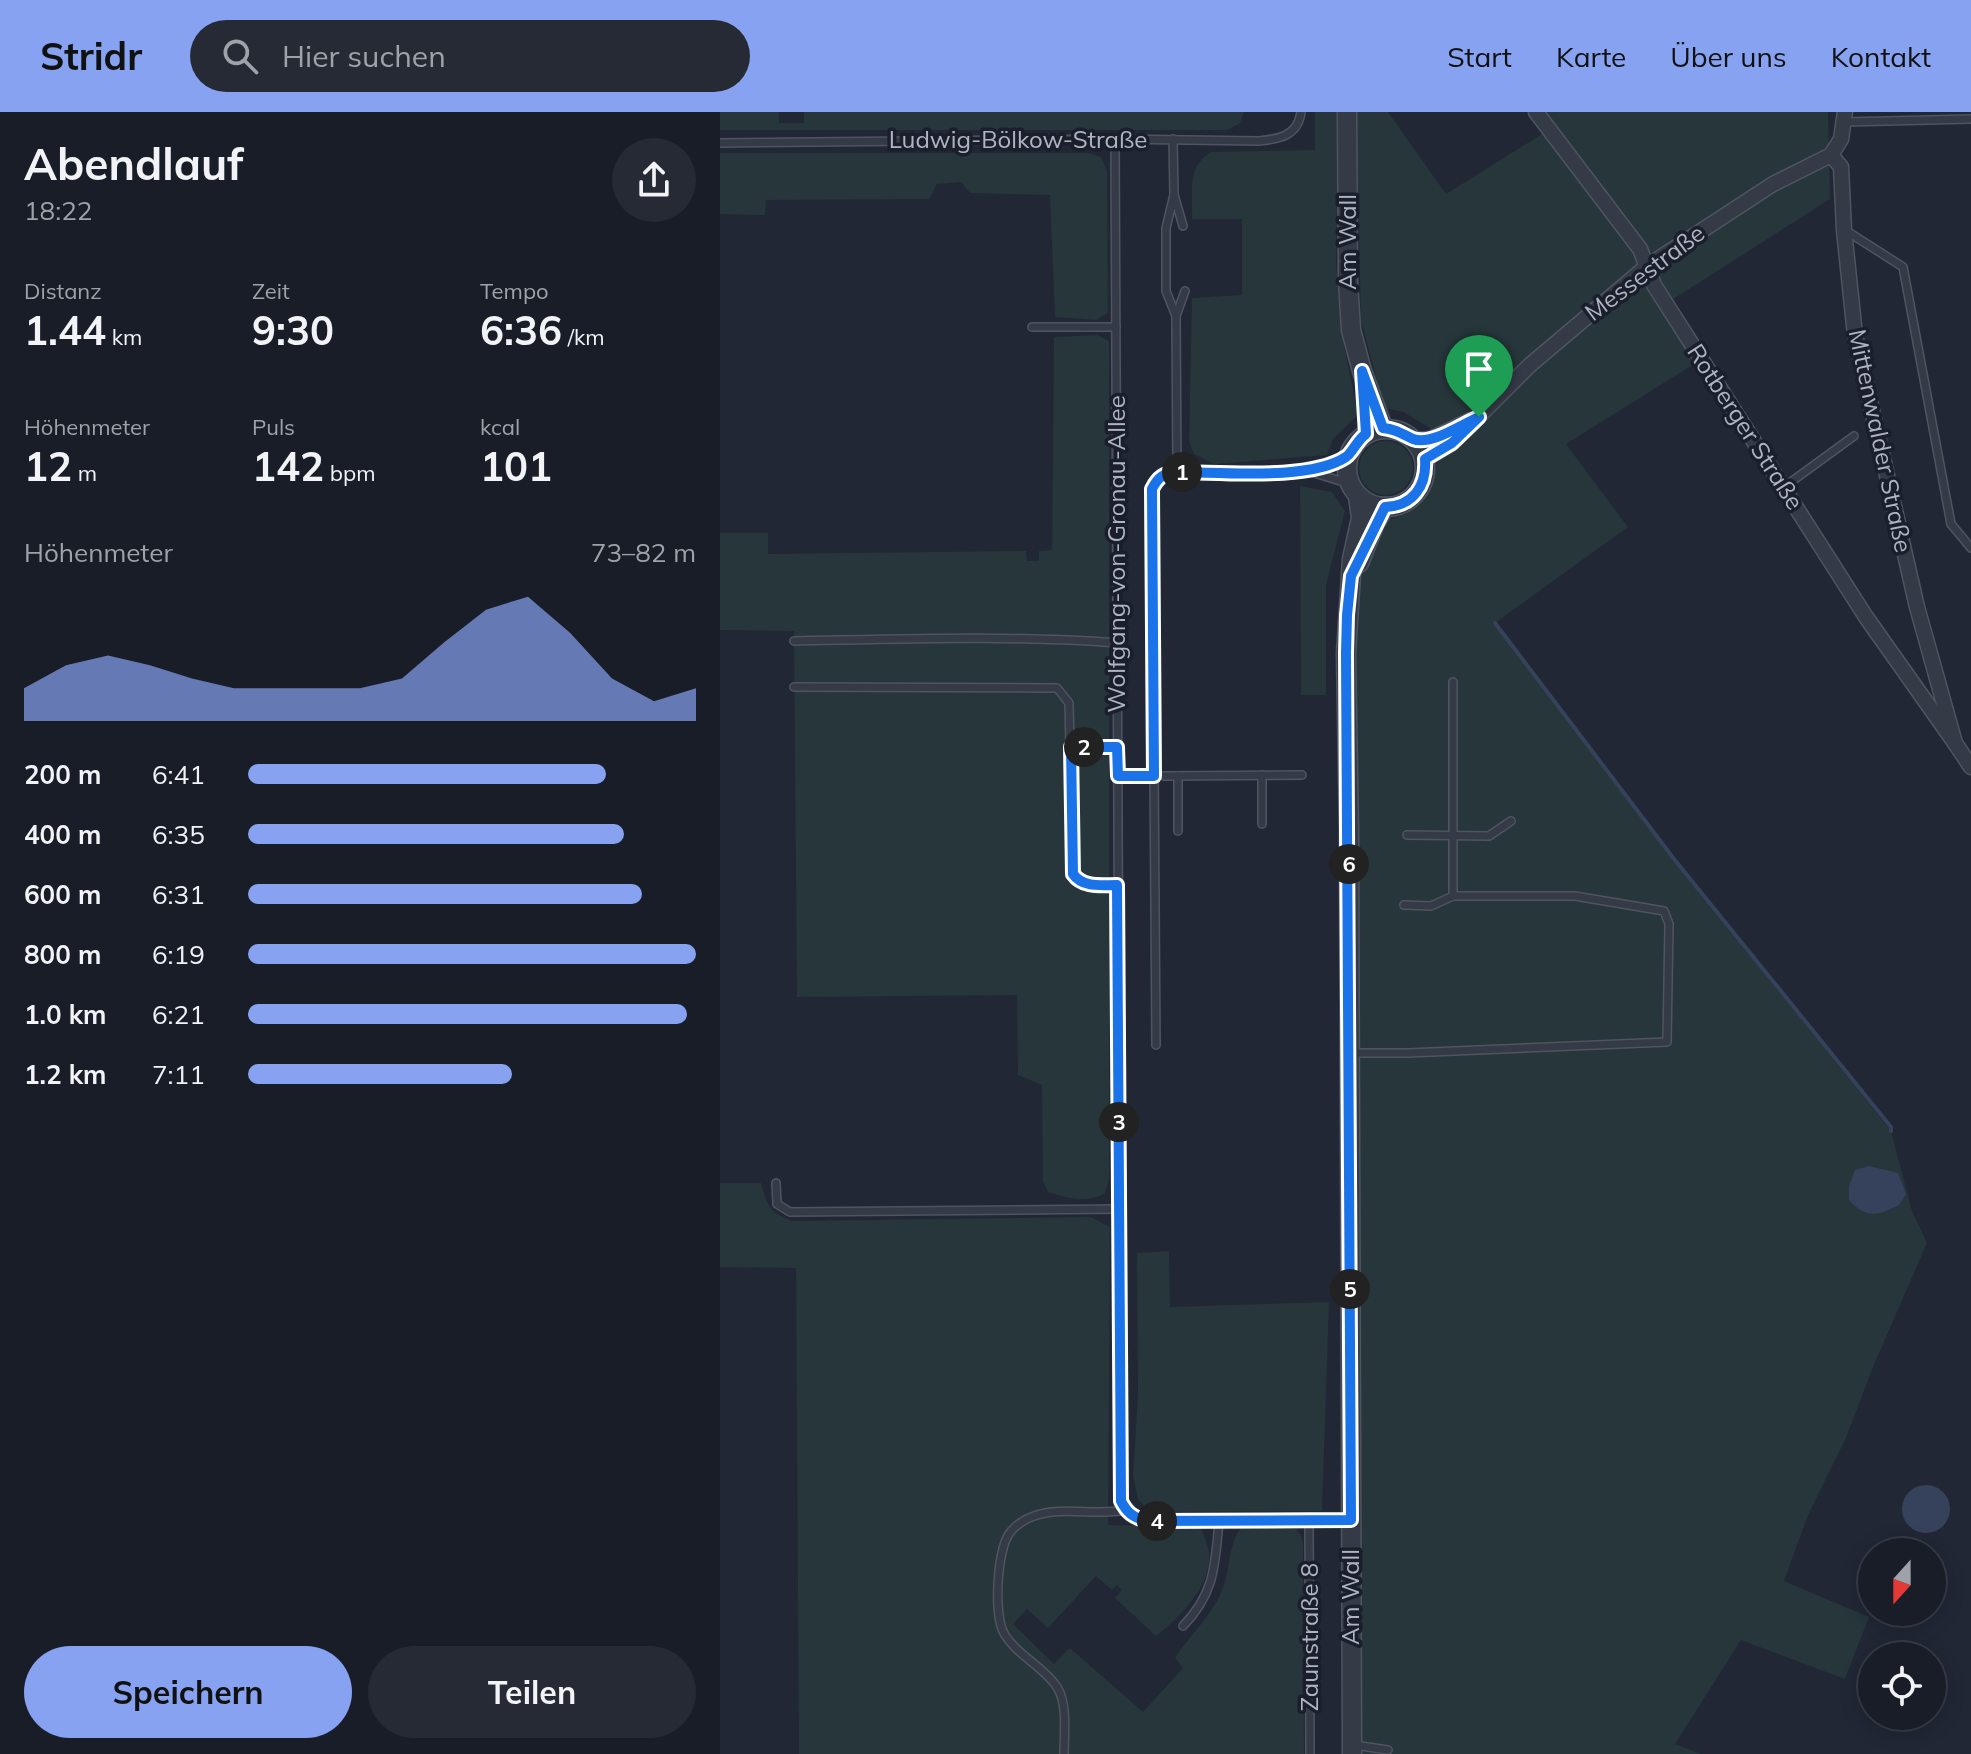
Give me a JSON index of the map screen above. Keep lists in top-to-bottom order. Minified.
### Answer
{"streets":{"street":["Am Wall","Messestraße","Rotberger Straße","Mittenwalder Straße"],"lane":["Ludwig-Bölkow-Straße","Wolfgang-von-Gronau-Allee","Zaunstraße 8"]},"crossings":[["Ludwig-Bölkow-Straße","Wolfgang-von-Gronau-Allee"],["Am Wall","Messestraße"],["Messestraße","Rotberger Straße"],["Messestraße","Mittenwalder Straße"],["Rotberger Straße","Mittenwalder Straße"]],"north":"bottom","page":{"header":"Stridr","search":"Hier suchen","nav":["Start","Karte","Über uns","Kontakt"],"heading":["Abendlauf","18:22"],"stats":[["Distanz","1.44 km"],["Zeit","9:30"],["Tempo","6:36 /km"],["Höhenmeter","12 m"],["Puls","142 bpm"],["kcal","101"]],"pins":["1","2","6","3","5","4"],"chart":["Höhenmeter","73–82 m"],"list":[{"name":"200 m","note":"6:41"},{"name":"400 m","note":"6:35"},{"name":"600 m","note":"6:31"},{"name":"800 m","note":"6:19"},{"name":"1.0 km","note":"6:21"},{"name":"1.2 km","note":"7:11"}],"buttons":["Speichern","Teilen"]}}
